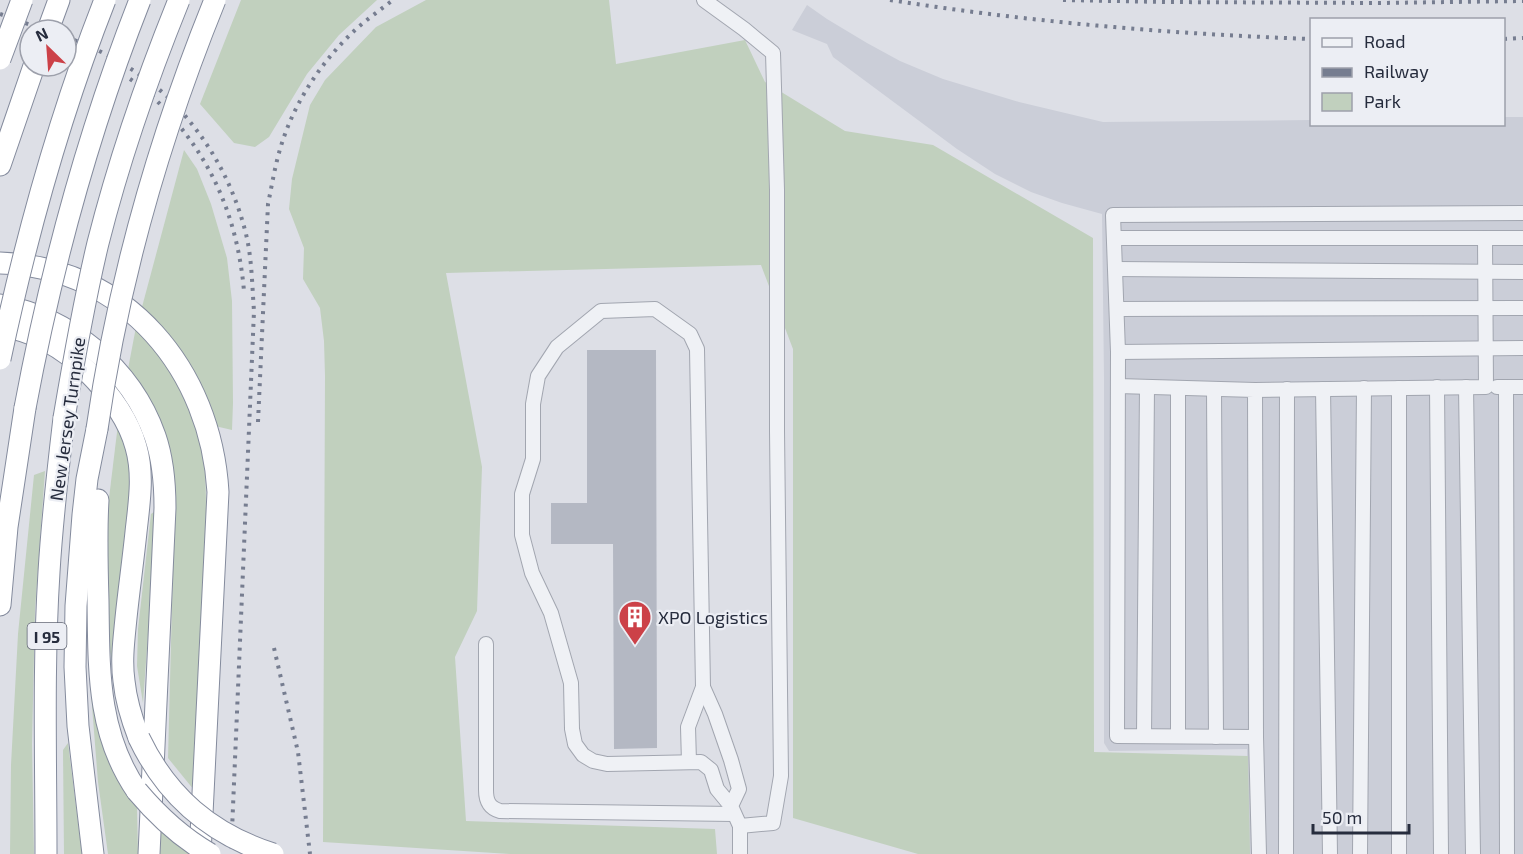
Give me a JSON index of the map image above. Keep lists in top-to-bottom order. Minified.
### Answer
{"streets":{"highway":["New Jersey Turnpike","I 95"]},"places":{"building":["XPO Logistics"]},"legend":["Road","Railway","Park"],"scale_bar":"50 m","north":"top left"}
